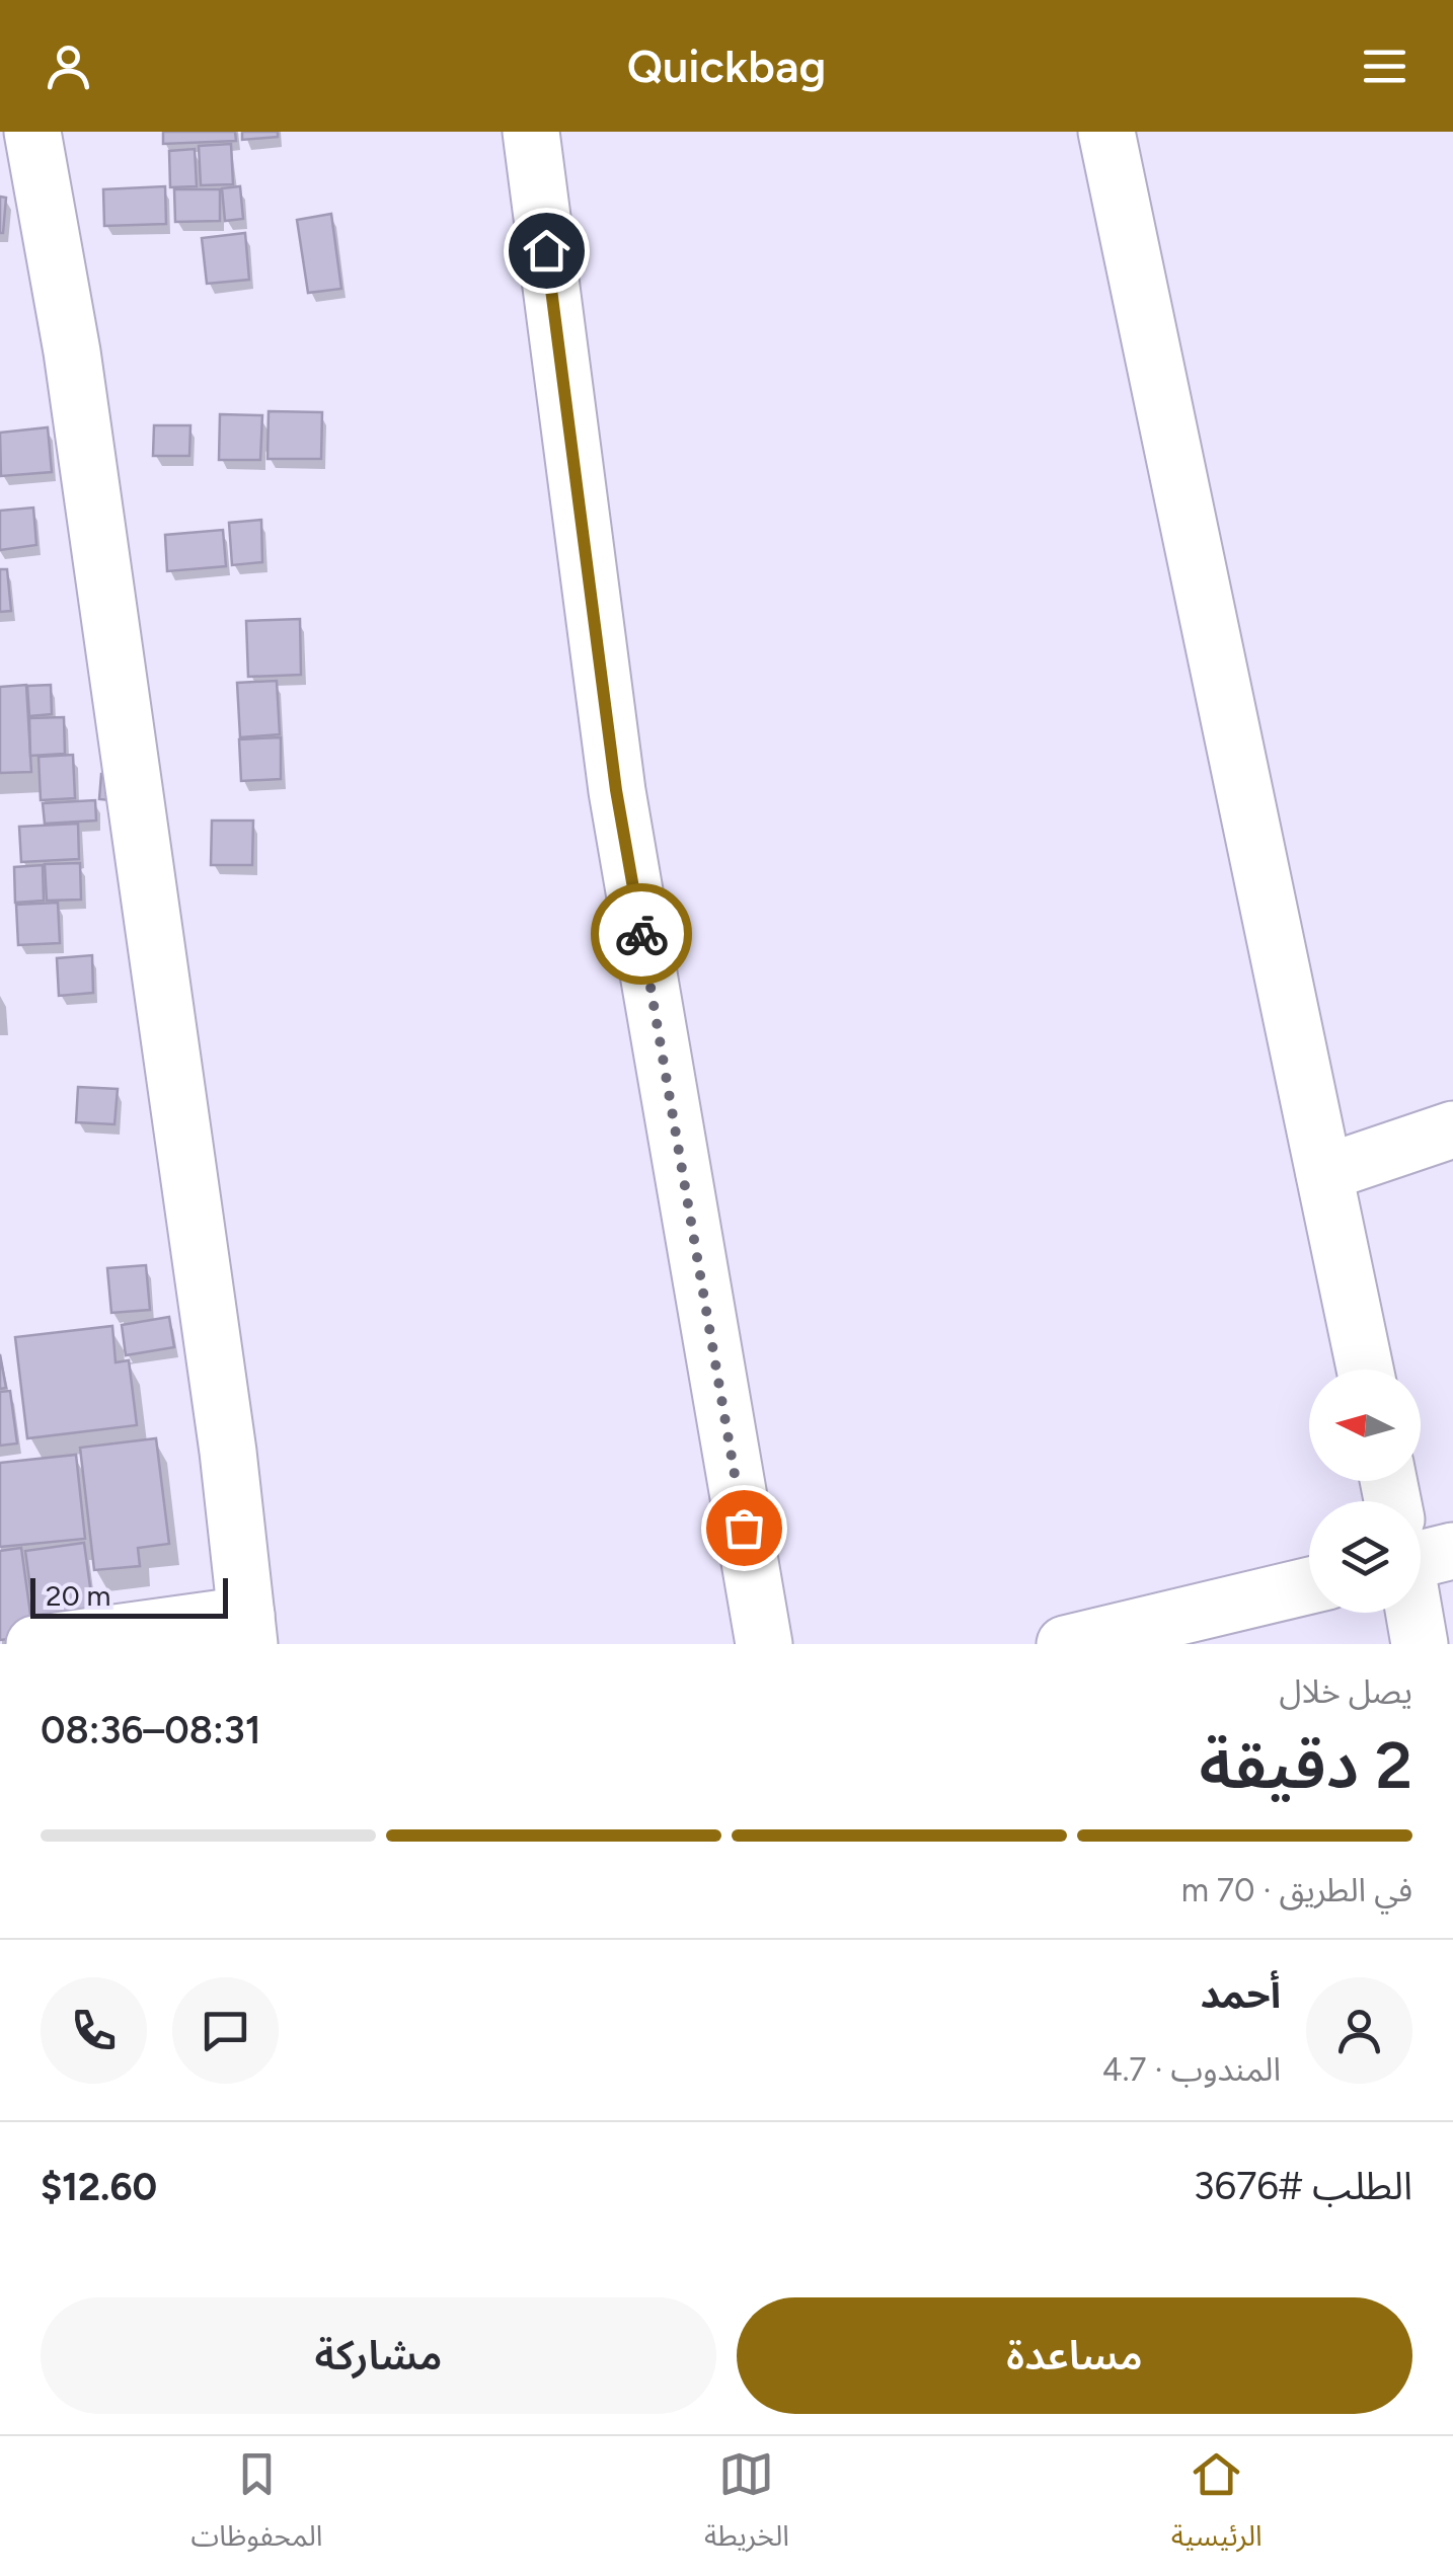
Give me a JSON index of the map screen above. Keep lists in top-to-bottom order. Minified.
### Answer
{"scale_bar":"20 m","north":"left","page":{"header":"Quickbag","scale":"20 m","heading":["2 دقيقة","يصل خلال","08:31–08:36"],"panel":["أحمد","المندوب · 4.7","الطلب #3676","$12.60"],"bar":"في الطريق · 70 m","buttons":["مساعدة","مشاركة"],"tabs":["الرئيسية","الخريطة","المحفوظات"]}}
